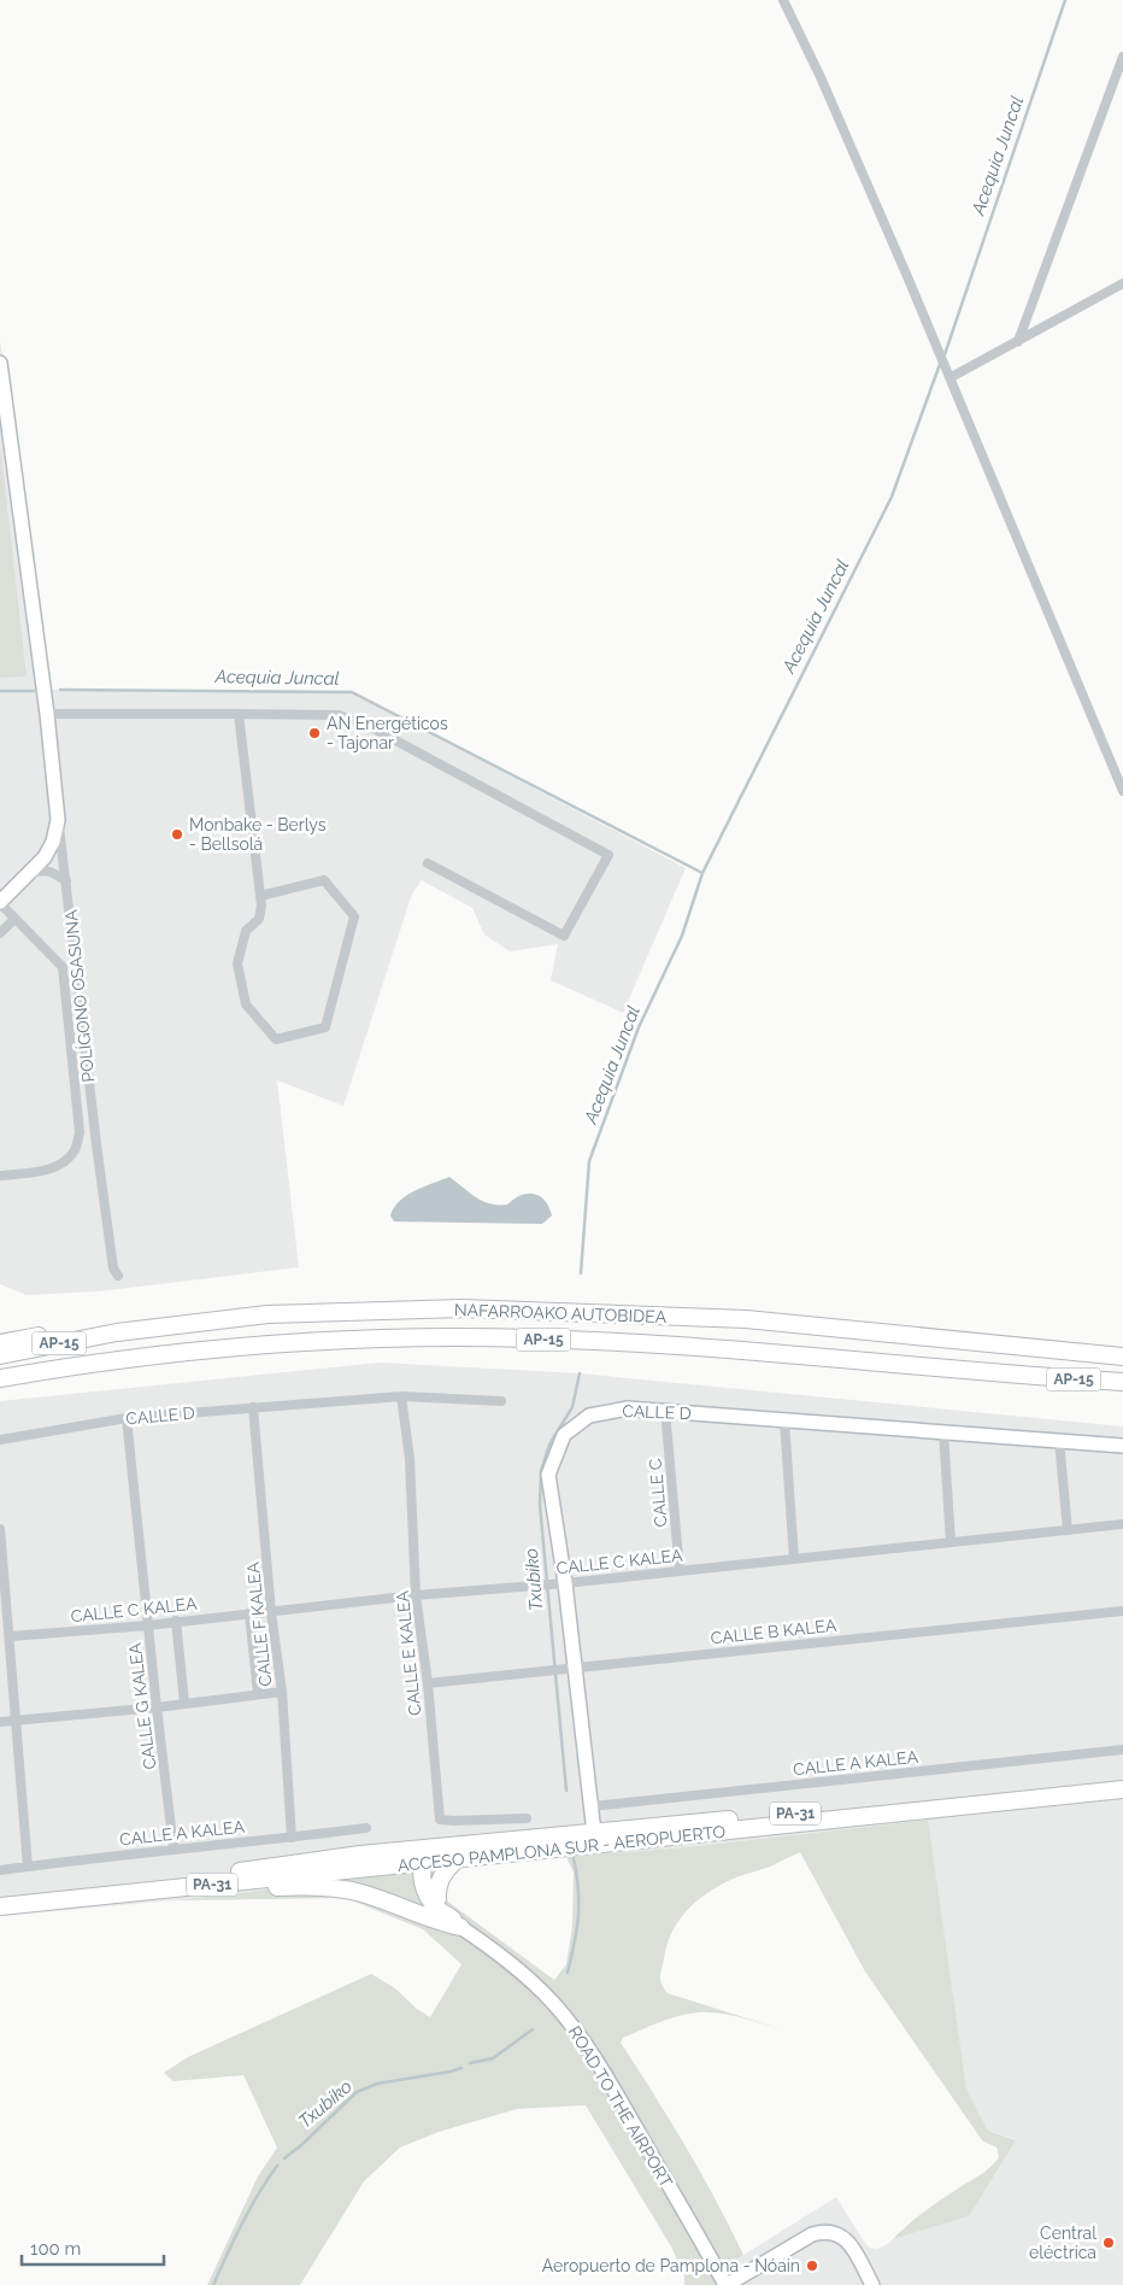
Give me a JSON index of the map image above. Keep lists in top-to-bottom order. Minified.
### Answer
{"streets":{"highway":["NAFARROAKO AUTOBIDEA","AP-15","PA-31","ACCESO PAMPLONA SUR - AEROPUERTO"],"street":["POLÍGONO OSASUNA","CALLE D","CALLE C","CALLE C KALEA","CALLE F KALEA","CALLE B KALEA","CALLE E KALEA","CALLE G KALEA","CALLE A KALEA","ROAD TO THE AIRPORT"]},"crossings":[["NAFARROAKO AUTOBIDEA","AP-15"],["CALLE D","CALLE C"],["CALLE D","CALLE C KALEA"],["CALLE D","CALLE F KALEA"],["CALLE D","CALLE B KALEA"],["CALLE D","CALLE E KALEA"],["CALLE D","CALLE G KALEA"],["CALLE D","CALLE A KALEA"],["CALLE D","ACCESO PAMPLONA SUR - AEROPUERTO"],["CALLE C","CALLE C KALEA"],["CALLE C KALEA","CALLE F KALEA"],["CALLE C KALEA","CALLE E KALEA"],["CALLE C KALEA","CALLE G KALEA"],["CALLE F KALEA","CALLE A KALEA"],["CALLE B KALEA","CALLE E KALEA"],["CALLE G KALEA","CALLE A KALEA"]],"water":["Acequia Juncal","Txubiko"],"places":["AN Energéticos - Tajonar","Monbake - Berlys - Bellsolá","Central eléctrica","Aeropuerto de Pamplona - Nóain"],"scale_bar":"100 m"}
